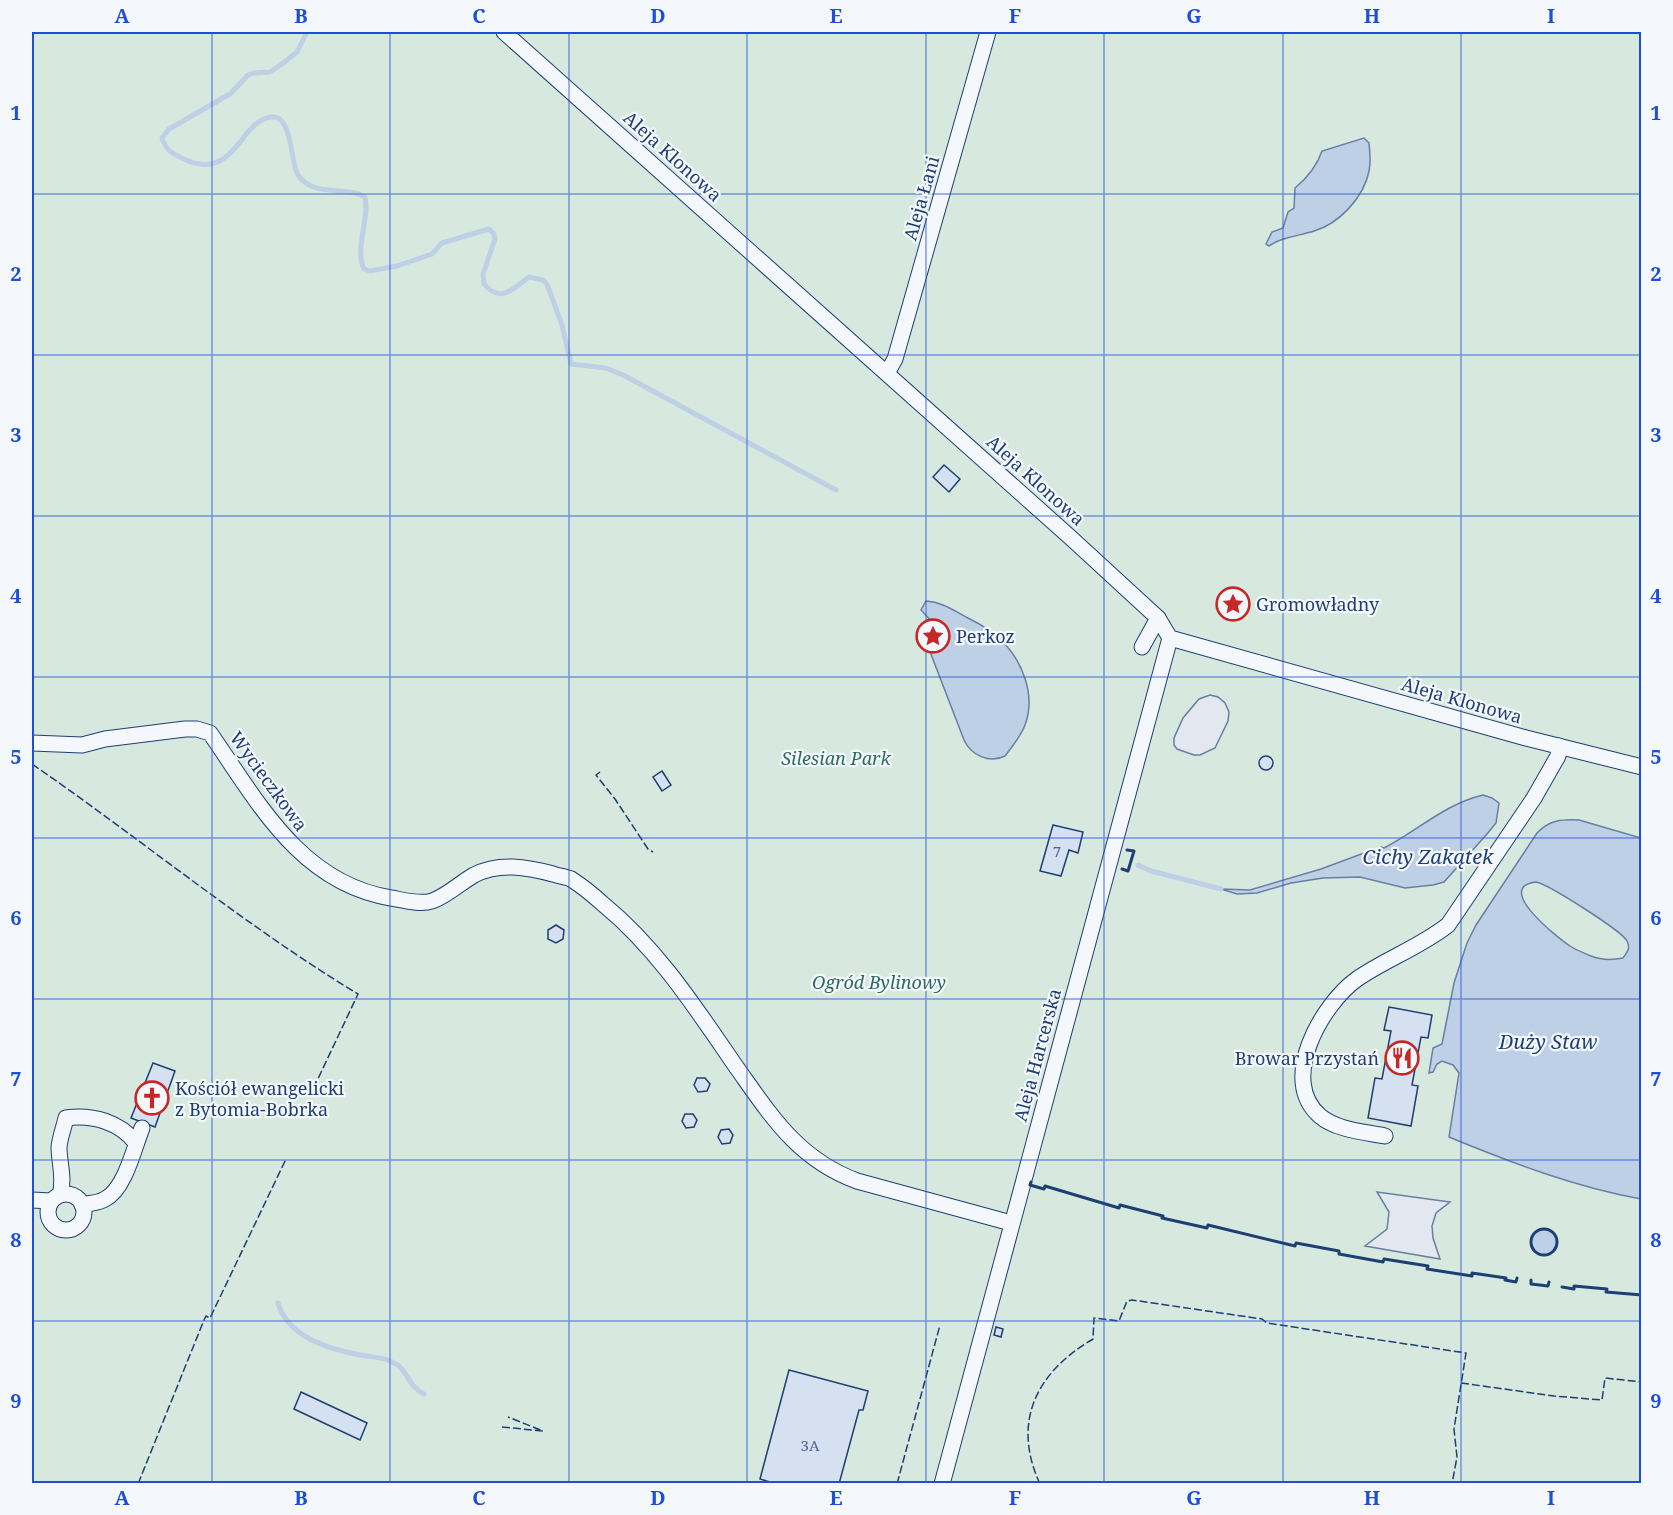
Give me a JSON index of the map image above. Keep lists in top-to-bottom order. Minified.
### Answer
{"streets":{"street":["Aleja Klonowa","Aleja Łani","Wycieczkowa","Aleja Harcerska"]},"crossings":[["Aleja Klonowa","Aleja Łani"],["Aleja Klonowa","Aleja Harcerska"],["Wycieczkowa","Aleja Harcerska"]],"water":["Cichy Zakątek","Duży Staw"],"parks":["Silesian Park","Ogród Bylinowy"],"places":{"place":["Gromowładny","Perkoz"],"restaurant":["Browar Przystań"],"church":["Kościół ewangelicki z Bytomia-Bobrka"]},"house_numbers":["7","3A"],"grid":{"columns":["A","B","C","D","E","F","G","H","I"],"rows":["1","2","3","4","5","6","7","8","9"]}}
